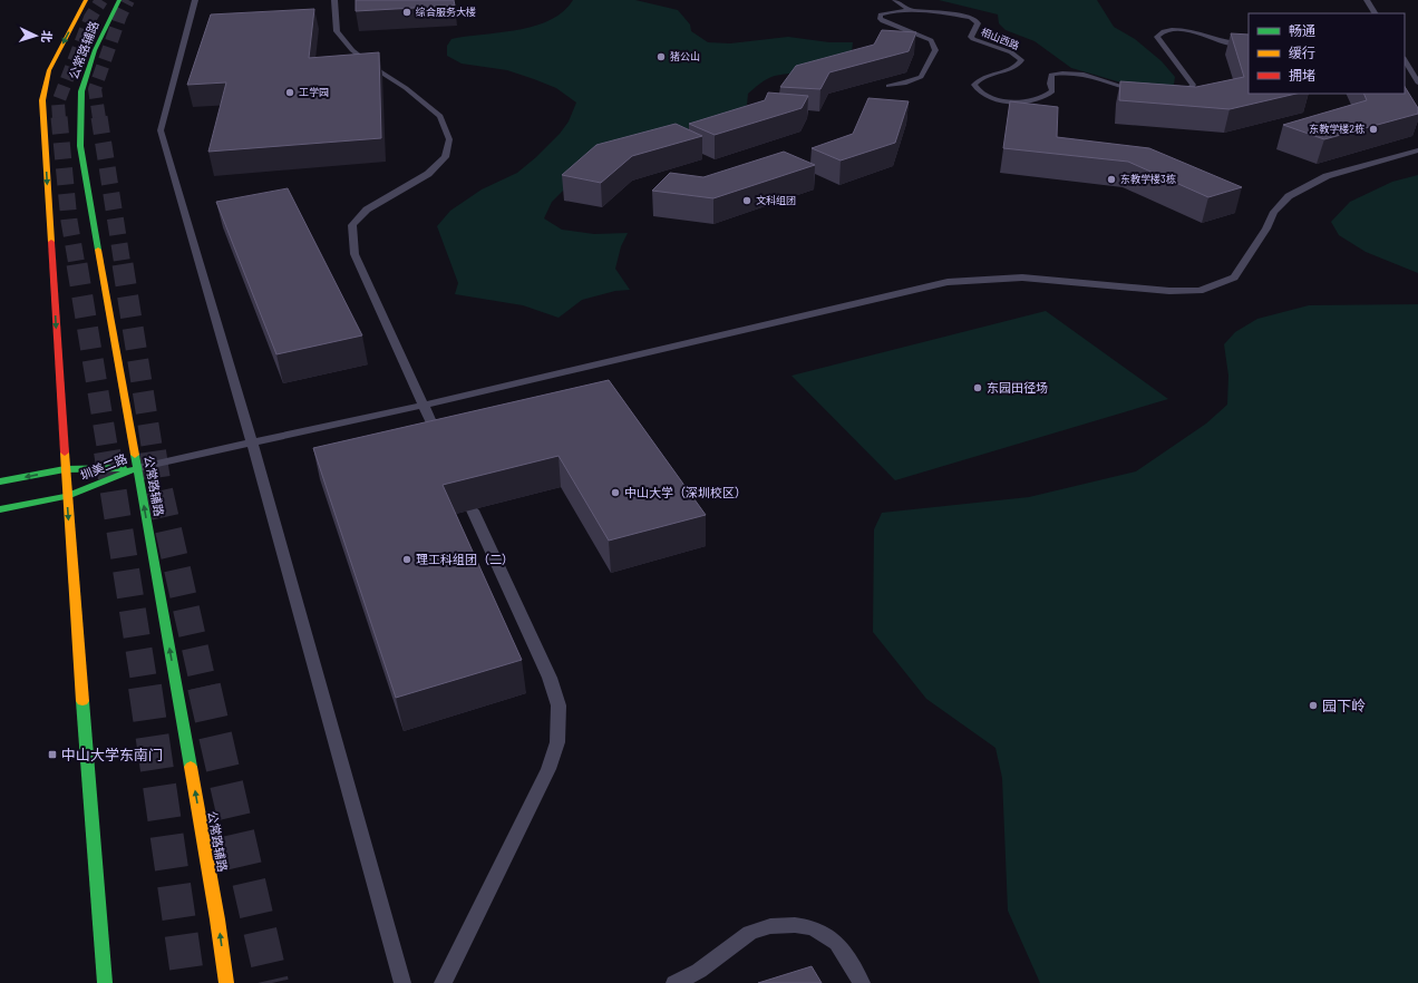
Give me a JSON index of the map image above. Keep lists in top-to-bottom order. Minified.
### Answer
{"streets":{"main road":["公常路辅路","圳美二路"],"lane":["相山西路"]},"crossings":[["公常路辅路","圳美二路"]],"places":{"other":["综合服务大楼","猪公山","工学园","东教学楼2栋","东教学楼3栋","文科组团","东园田径场","中山大学（深圳校区）","理工科组团（二）","园下岭"],"transit":["中山大学东南门"]},"legend":["畅通","缓行","拥堵"],"north":"right"}
